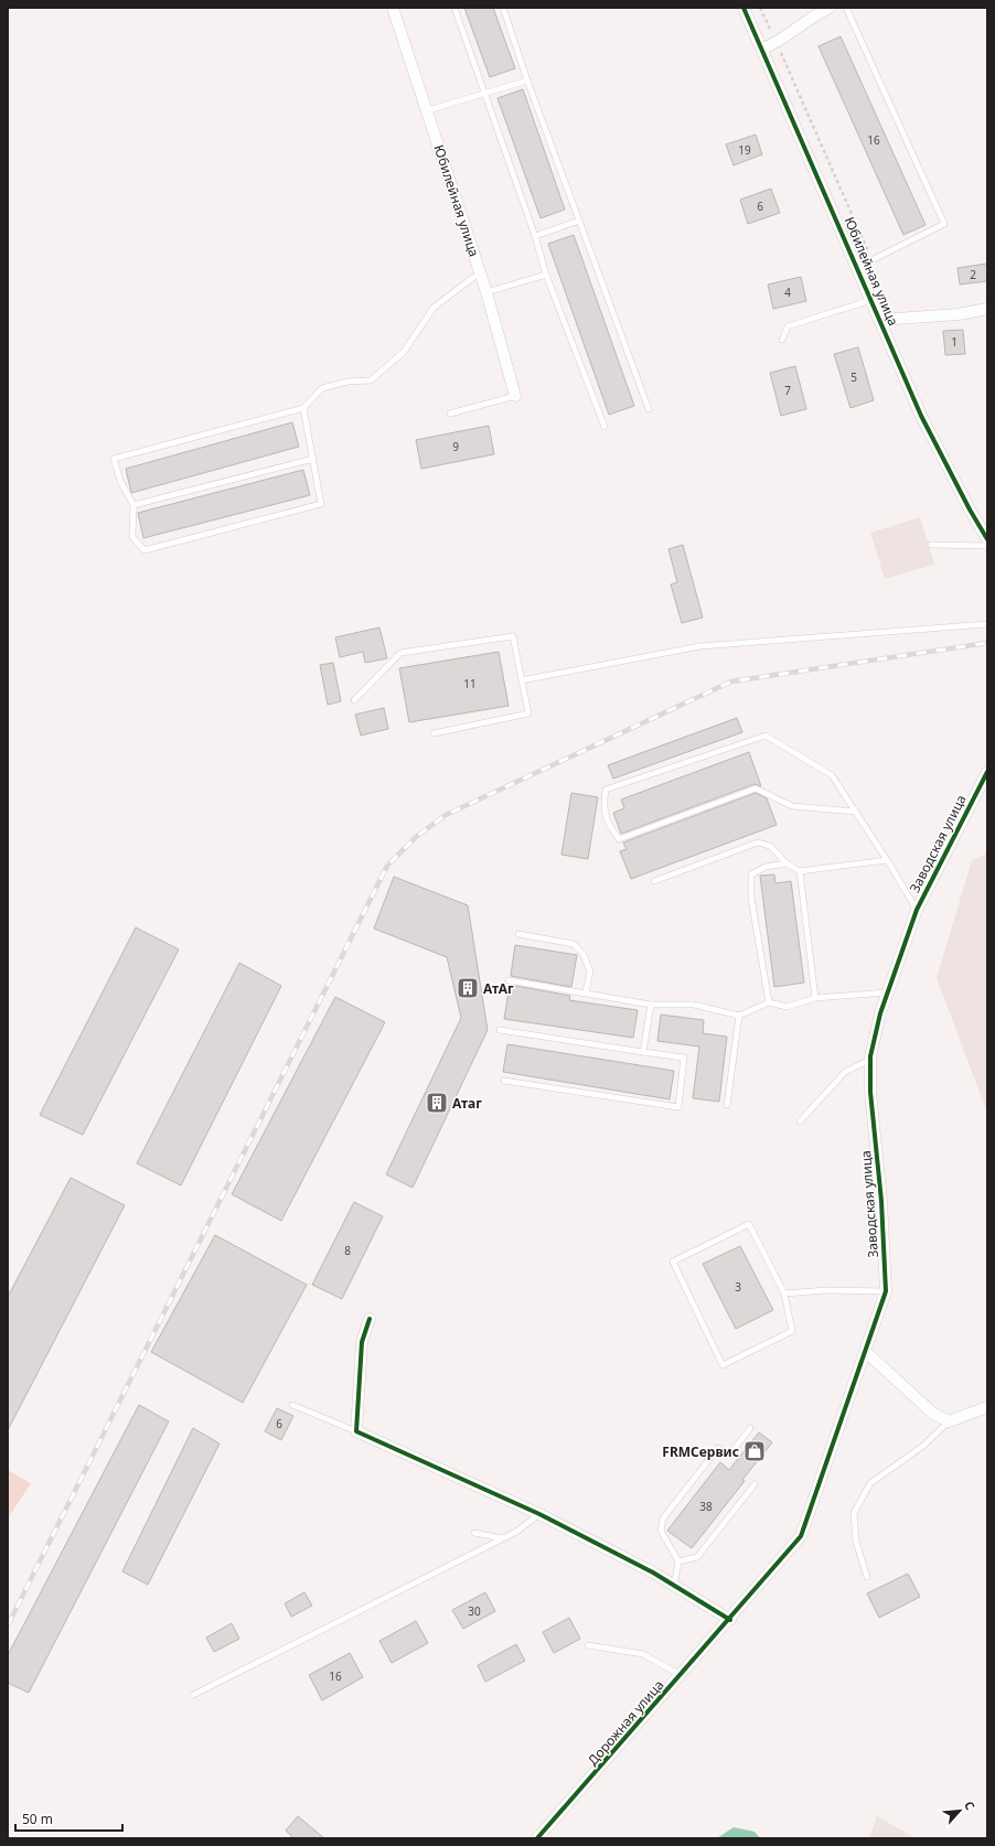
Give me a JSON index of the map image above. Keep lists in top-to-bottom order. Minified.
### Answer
{"streets":{"street":["Юбилейная улица","Заводская улица","Дорожная улица"]},"crossings":[["Заводская улица","Дорожная улица"]],"places":{"building":["АтАг","Атаг"],"shop":["FRMСервис"]},"house_numbers":["16","19","6","2","4","1","5","7","9","11","8","3","6","38","30","16"],"scale_bar":"50 m","north":"top right"}
